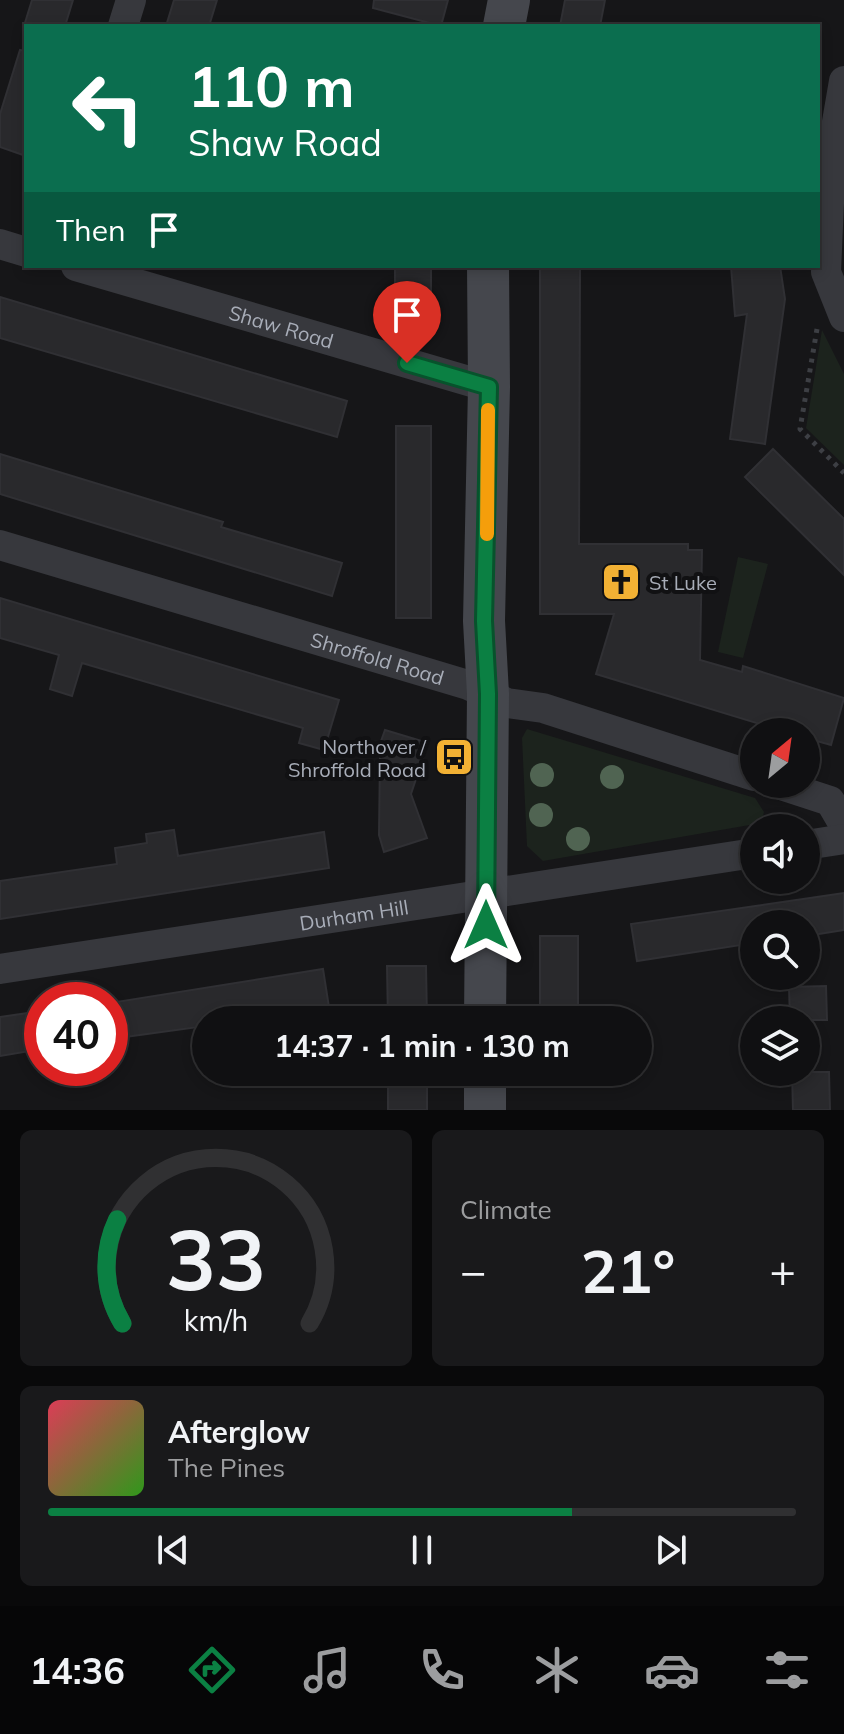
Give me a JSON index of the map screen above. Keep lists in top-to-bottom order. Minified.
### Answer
{"streets":{"street":["Shaw Road","Shroffold Road","Durham Hill"]},"places":{"church":["St Luke"],"bus stop":["Northover / Shroffold Road"]},"north":"top right","page":{"turn":["110 m","Shaw Road"],"then":"Then","limit":"40","trip":"14:37 · 1 min · 130 m","tile":"Climate","heat":["−","21°","+"],"song":["Afterglow","The Pines"],"tabs":"14:36","gauge":["33","km/h"]}}
